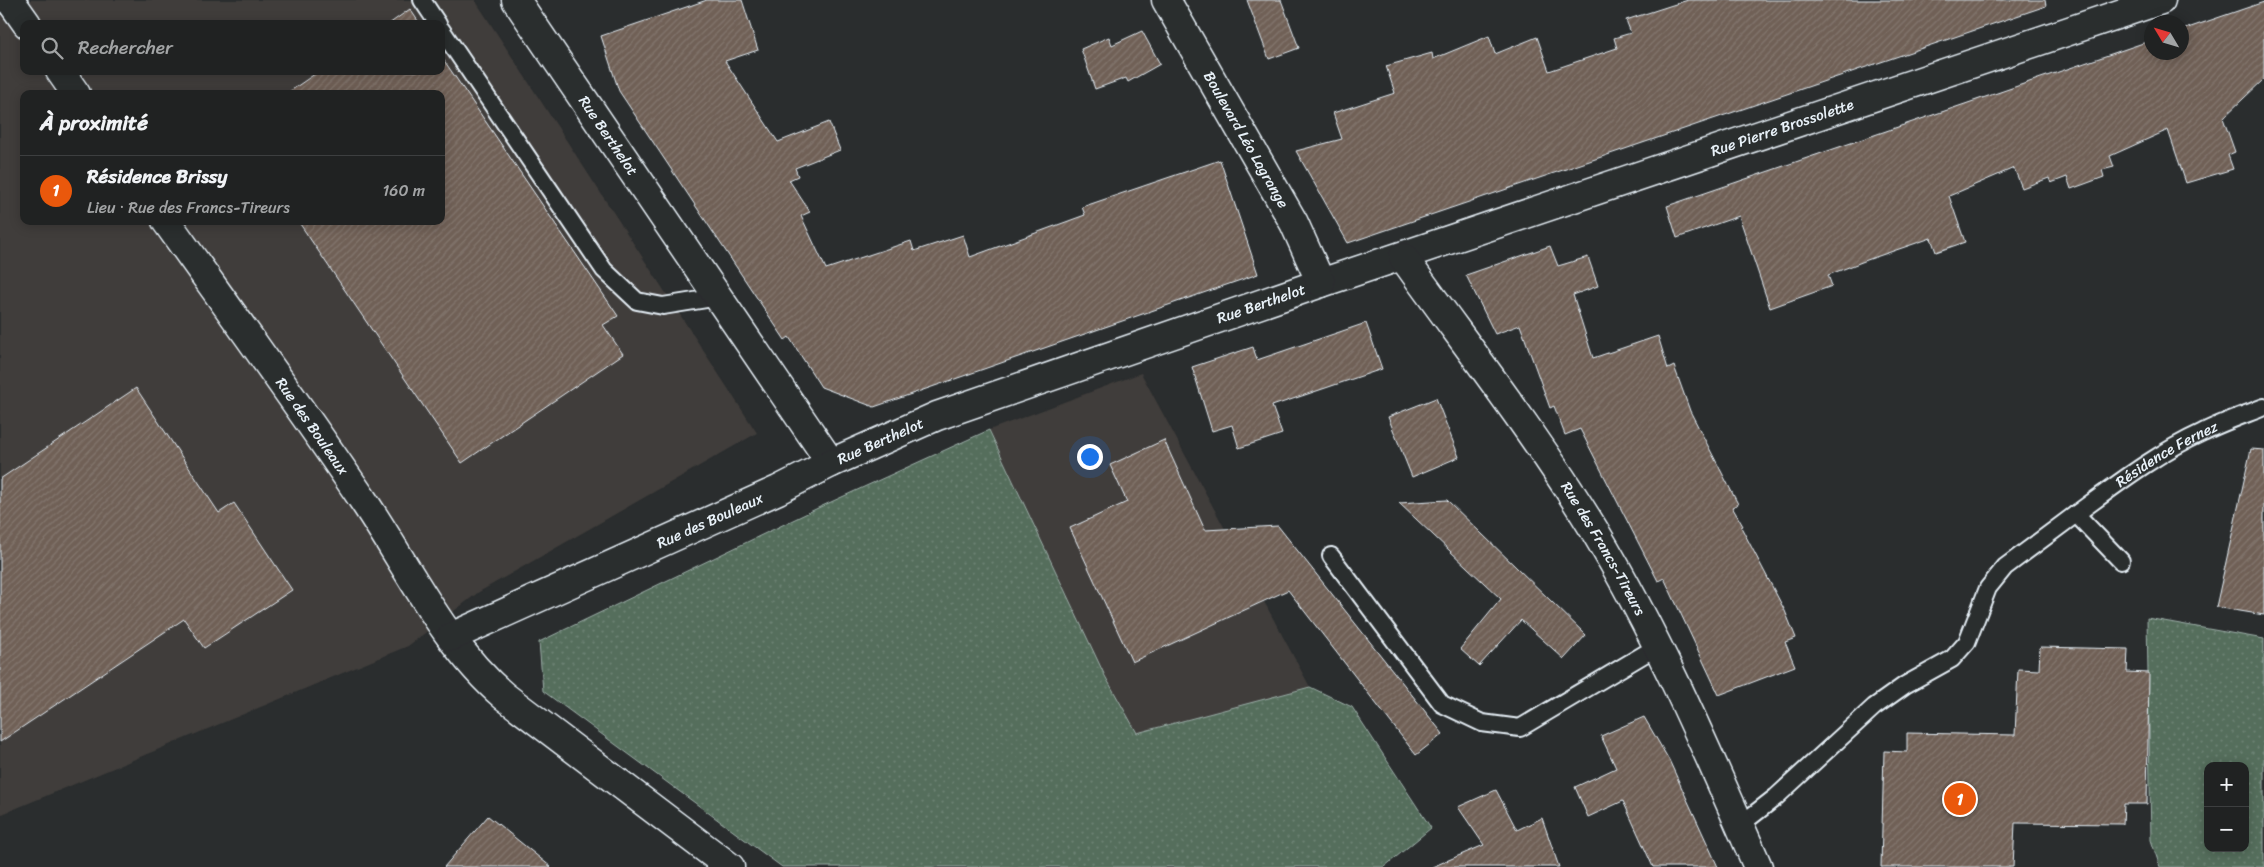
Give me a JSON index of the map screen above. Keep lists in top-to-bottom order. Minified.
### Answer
{"streets":{"street":["Rue Pierre Brossolette","Rue Berthelot","Boulevard Léo Lagrange","Rue des Bouleaux","Rue des Francs-Tireurs"],"lane":["Résidence Fernez"]},"crossings":[["Rue Pierre Brossolette","Rue Berthelot"],["Rue Pierre Brossolette","Rue des Francs-Tireurs"],["Rue Berthelot","Boulevard Léo Lagrange"],["Rue Berthelot","Rue des Bouleaux"],["Rue Berthelot","Rue des Francs-Tireurs"],["Résidence Fernez","Rue des Francs-Tireurs"]],"north":"top left","page":{"search":"Rechercher","heading":"À proximité","list":[{"mark":"1","name":"Résidence Brissy","note":"Lieu · Rue des Francs-Tireurs","value":"160 m"}],"map_buttons":["+","−"],"pins":"1"}}
